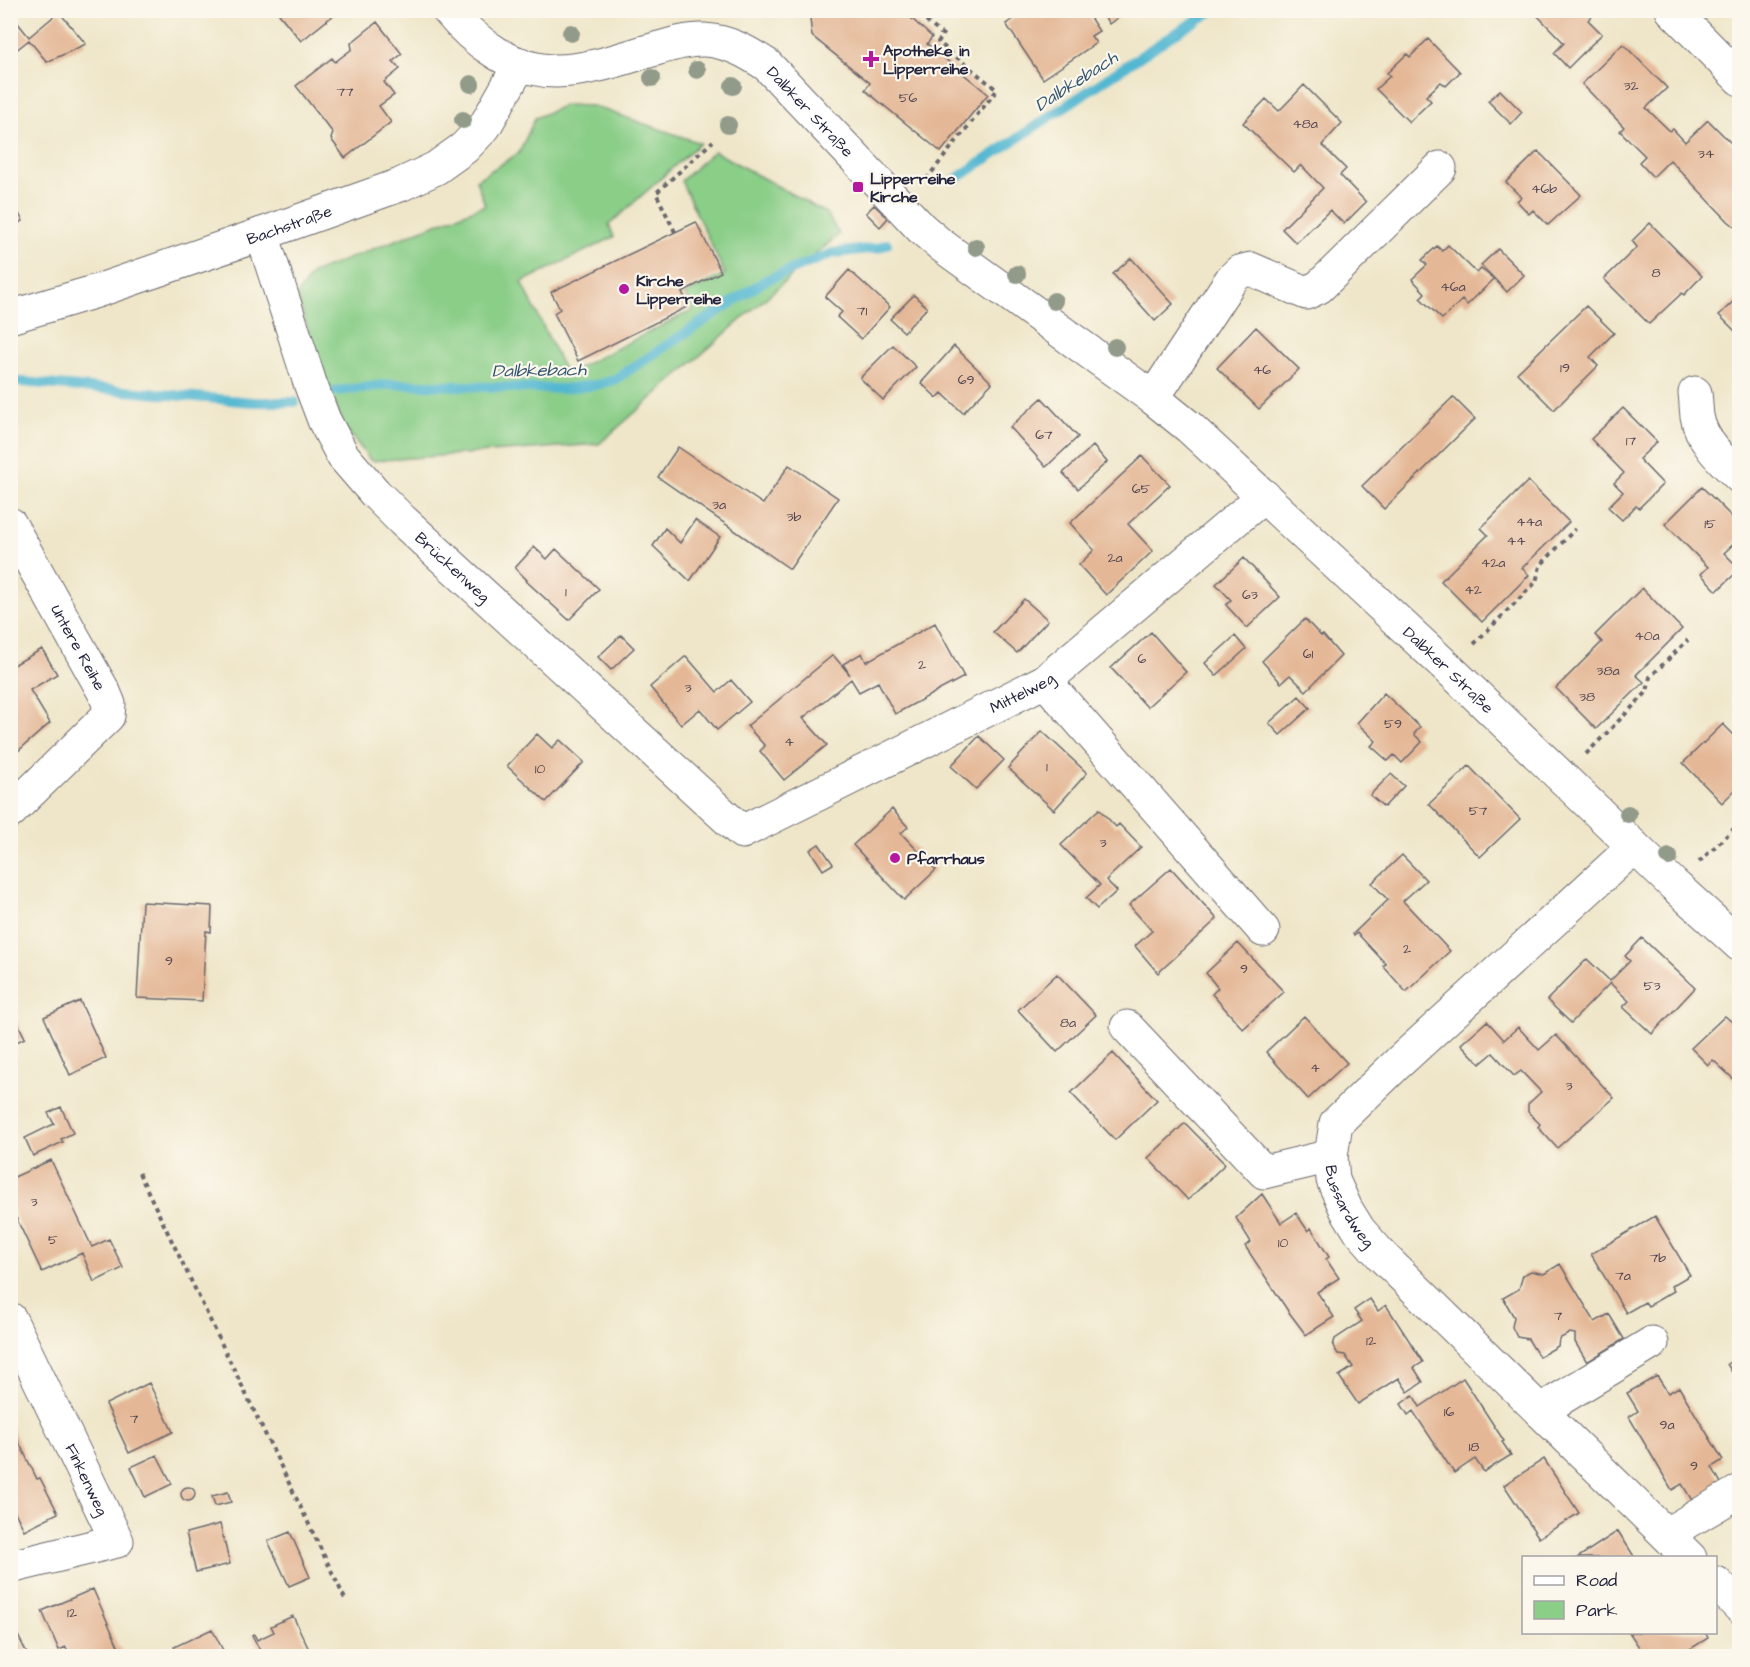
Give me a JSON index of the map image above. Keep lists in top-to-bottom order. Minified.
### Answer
{"streets":{"street":["Dalbker Straße","Bachstraße","Brückenweg","Untere Reihe","Mittelweg","Bussardweg","Finkenweg"]},"crossings":[["Dalbker Straße","Bachstraße"],["Dalbker Straße","Mittelweg"],["Dalbker Straße","Bussardweg"],["Bachstraße","Brückenweg"],["Brückenweg","Mittelweg"]],"water":["Dalbkebach"],"places":{"health":["Apotheke in Lipperreihe"],"transit":["Lipperreihe Kirche"],"other":["Kirche Lipperreihe","Pfarrhaus"]},"house_numbers":["32","77","56","48a","34","46b","8","46a","71","19","46","69","67","17","65","3a","3b","44a","15","44","2a","42a","42","1","63","40a","61","6","2","38a","3","38","59","4","1","10","57","3","2","9","9","53","8a","4","3","3","5","10","7b","7a","7","12","16","7","9a","18","9","12"],"legend":["Road","Park"]}
